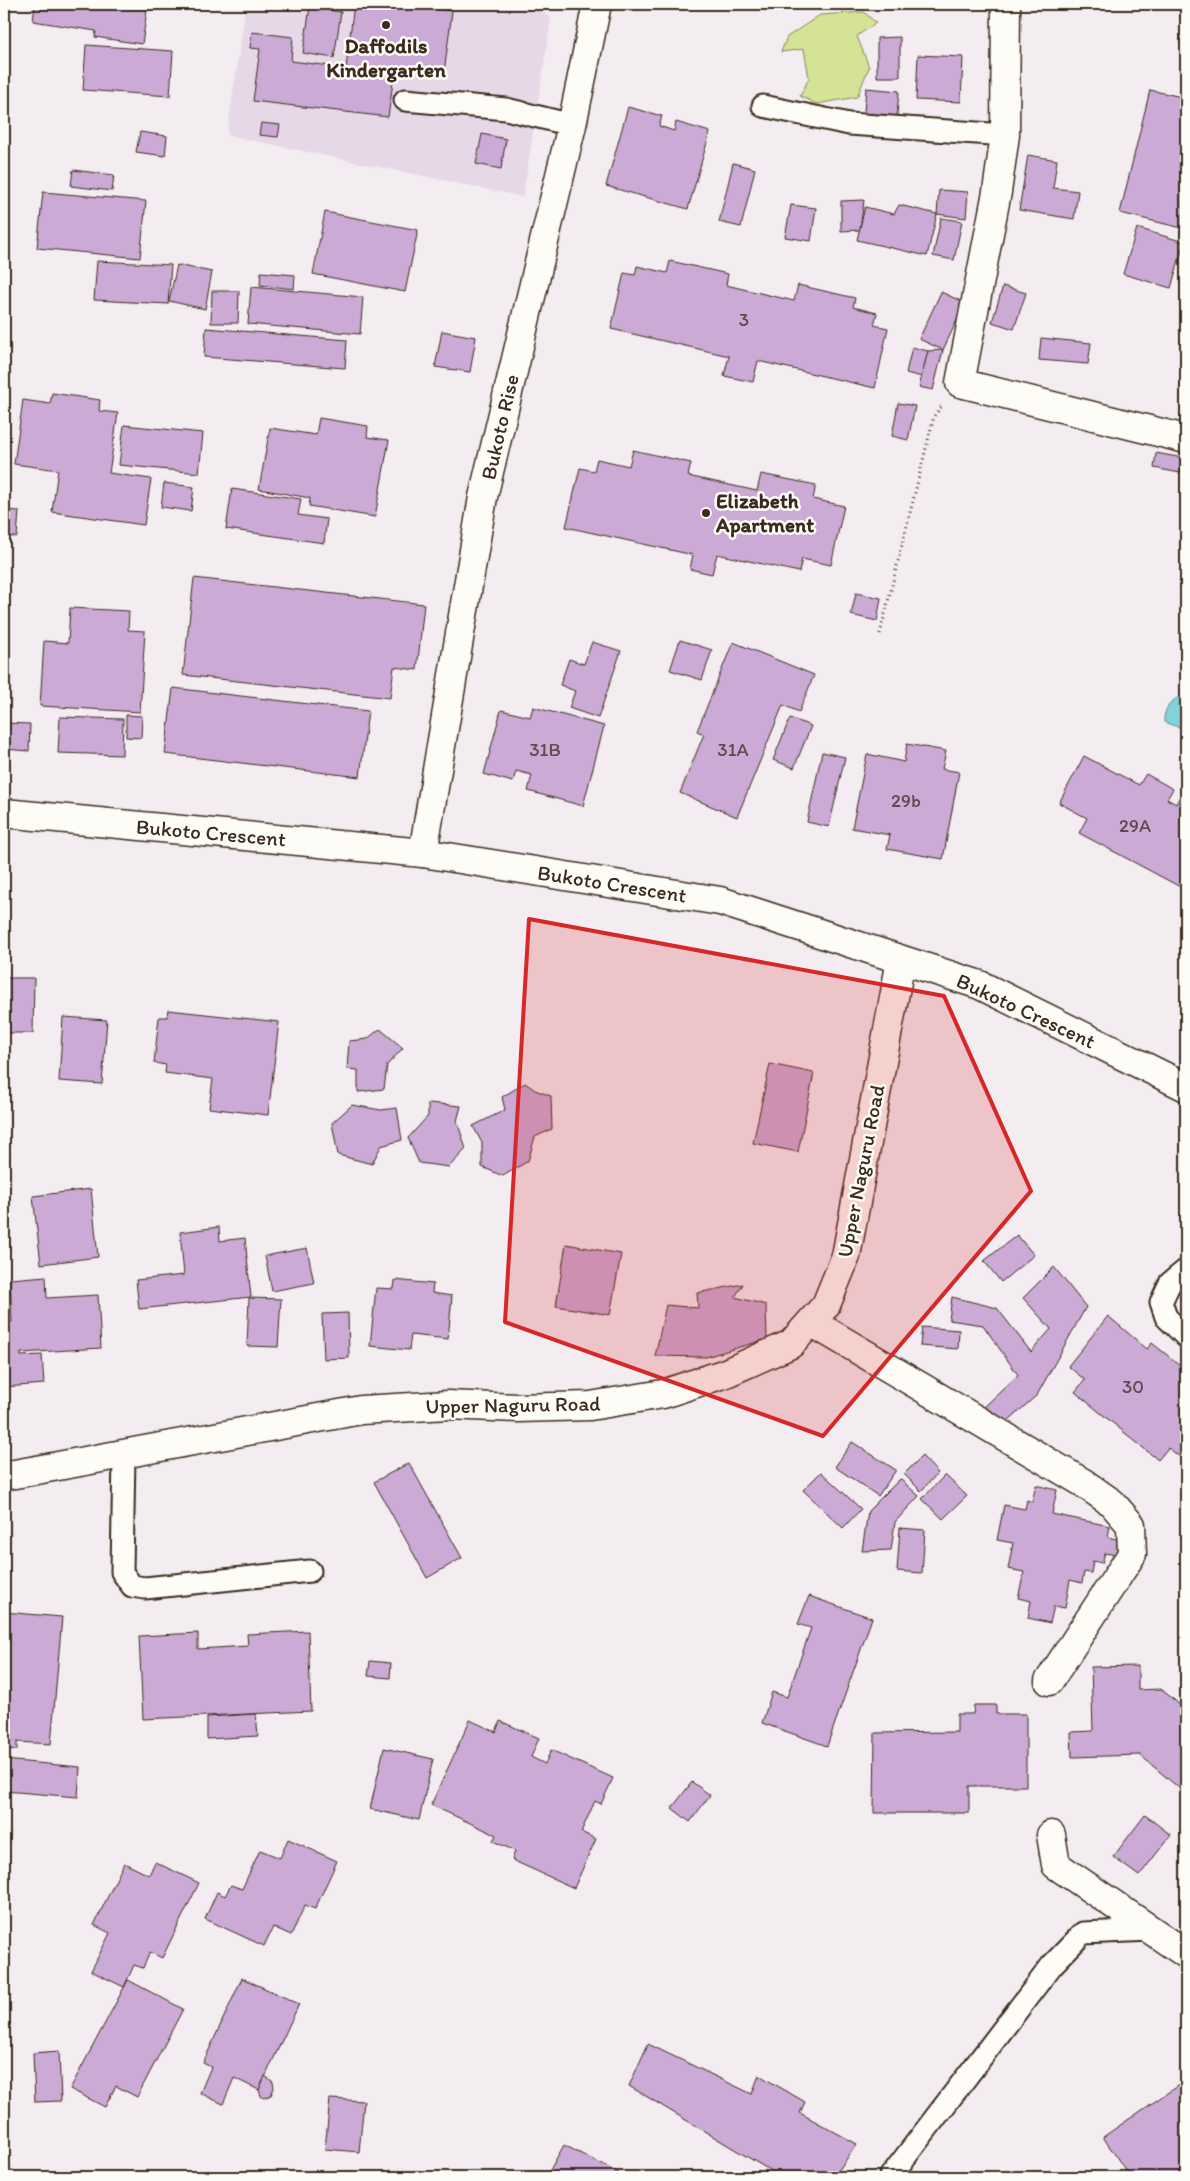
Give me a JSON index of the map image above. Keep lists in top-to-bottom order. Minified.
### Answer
{"streets":{"street":["Bukoto Rise","Bukoto Crescent","Upper Naguru Road"]},"crossings":[["Bukoto Rise","Bukoto Crescent"],["Bukoto Crescent","Upper Naguru Road"]],"places":["Daffodils Kindergarten","Elizabeth Apartment"],"house_numbers":["3","31B","31A","29b","29A","30"]}
